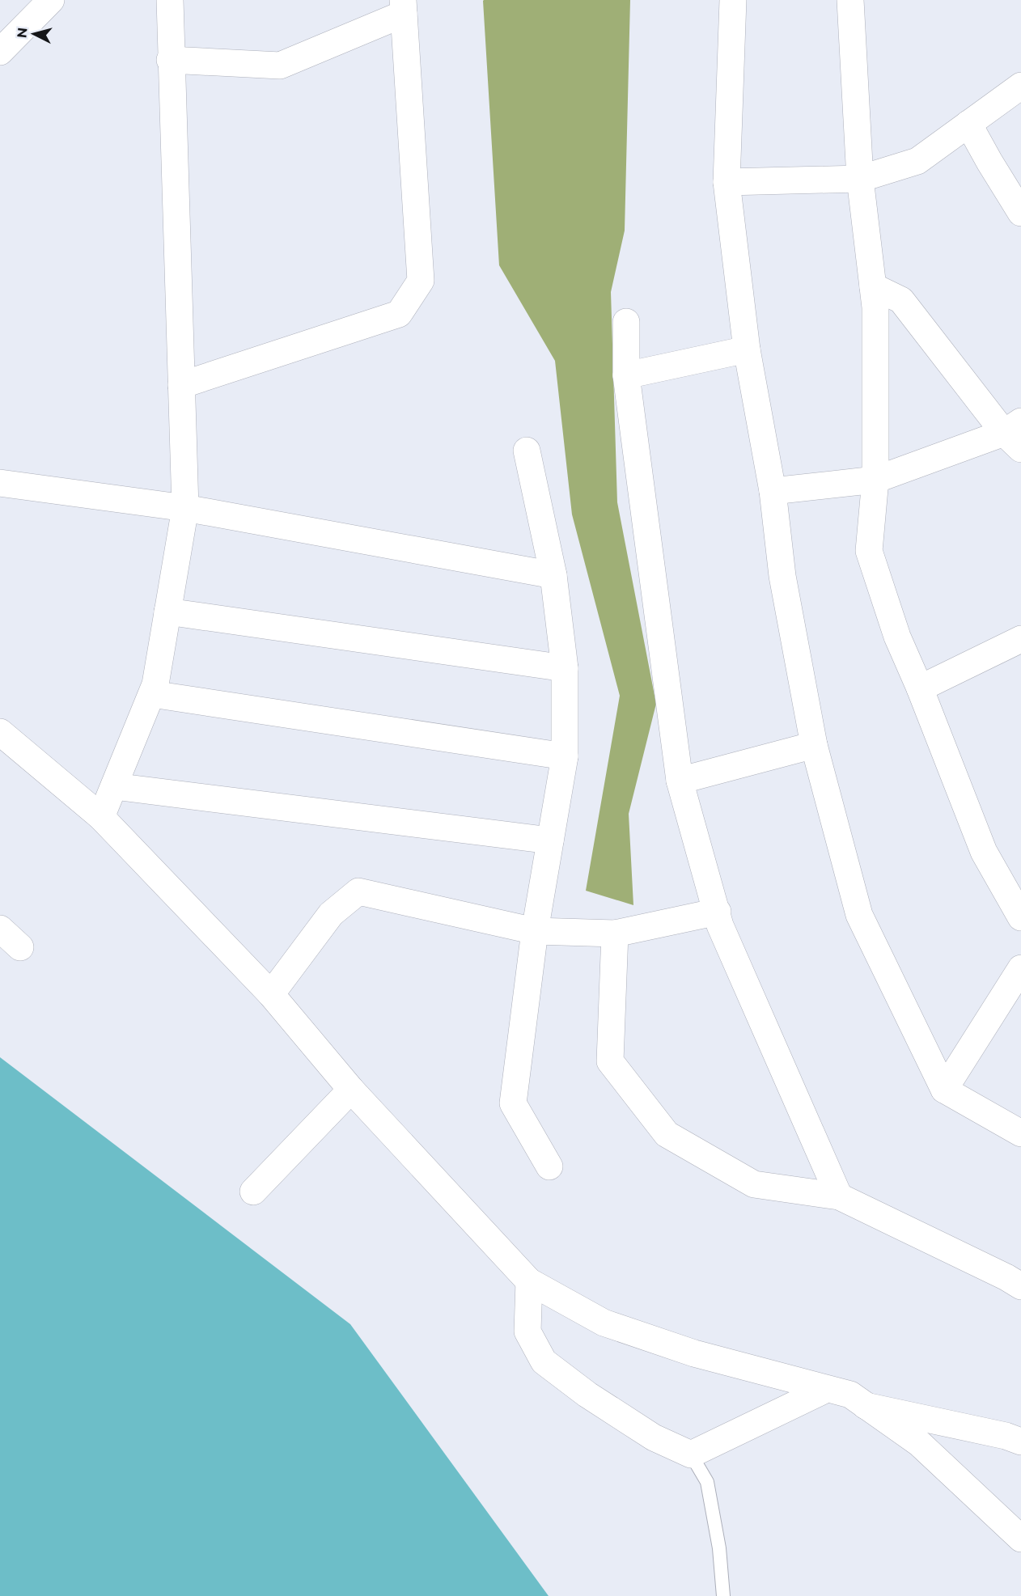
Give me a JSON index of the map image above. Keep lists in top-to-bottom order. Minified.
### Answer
{"north":"left"}
